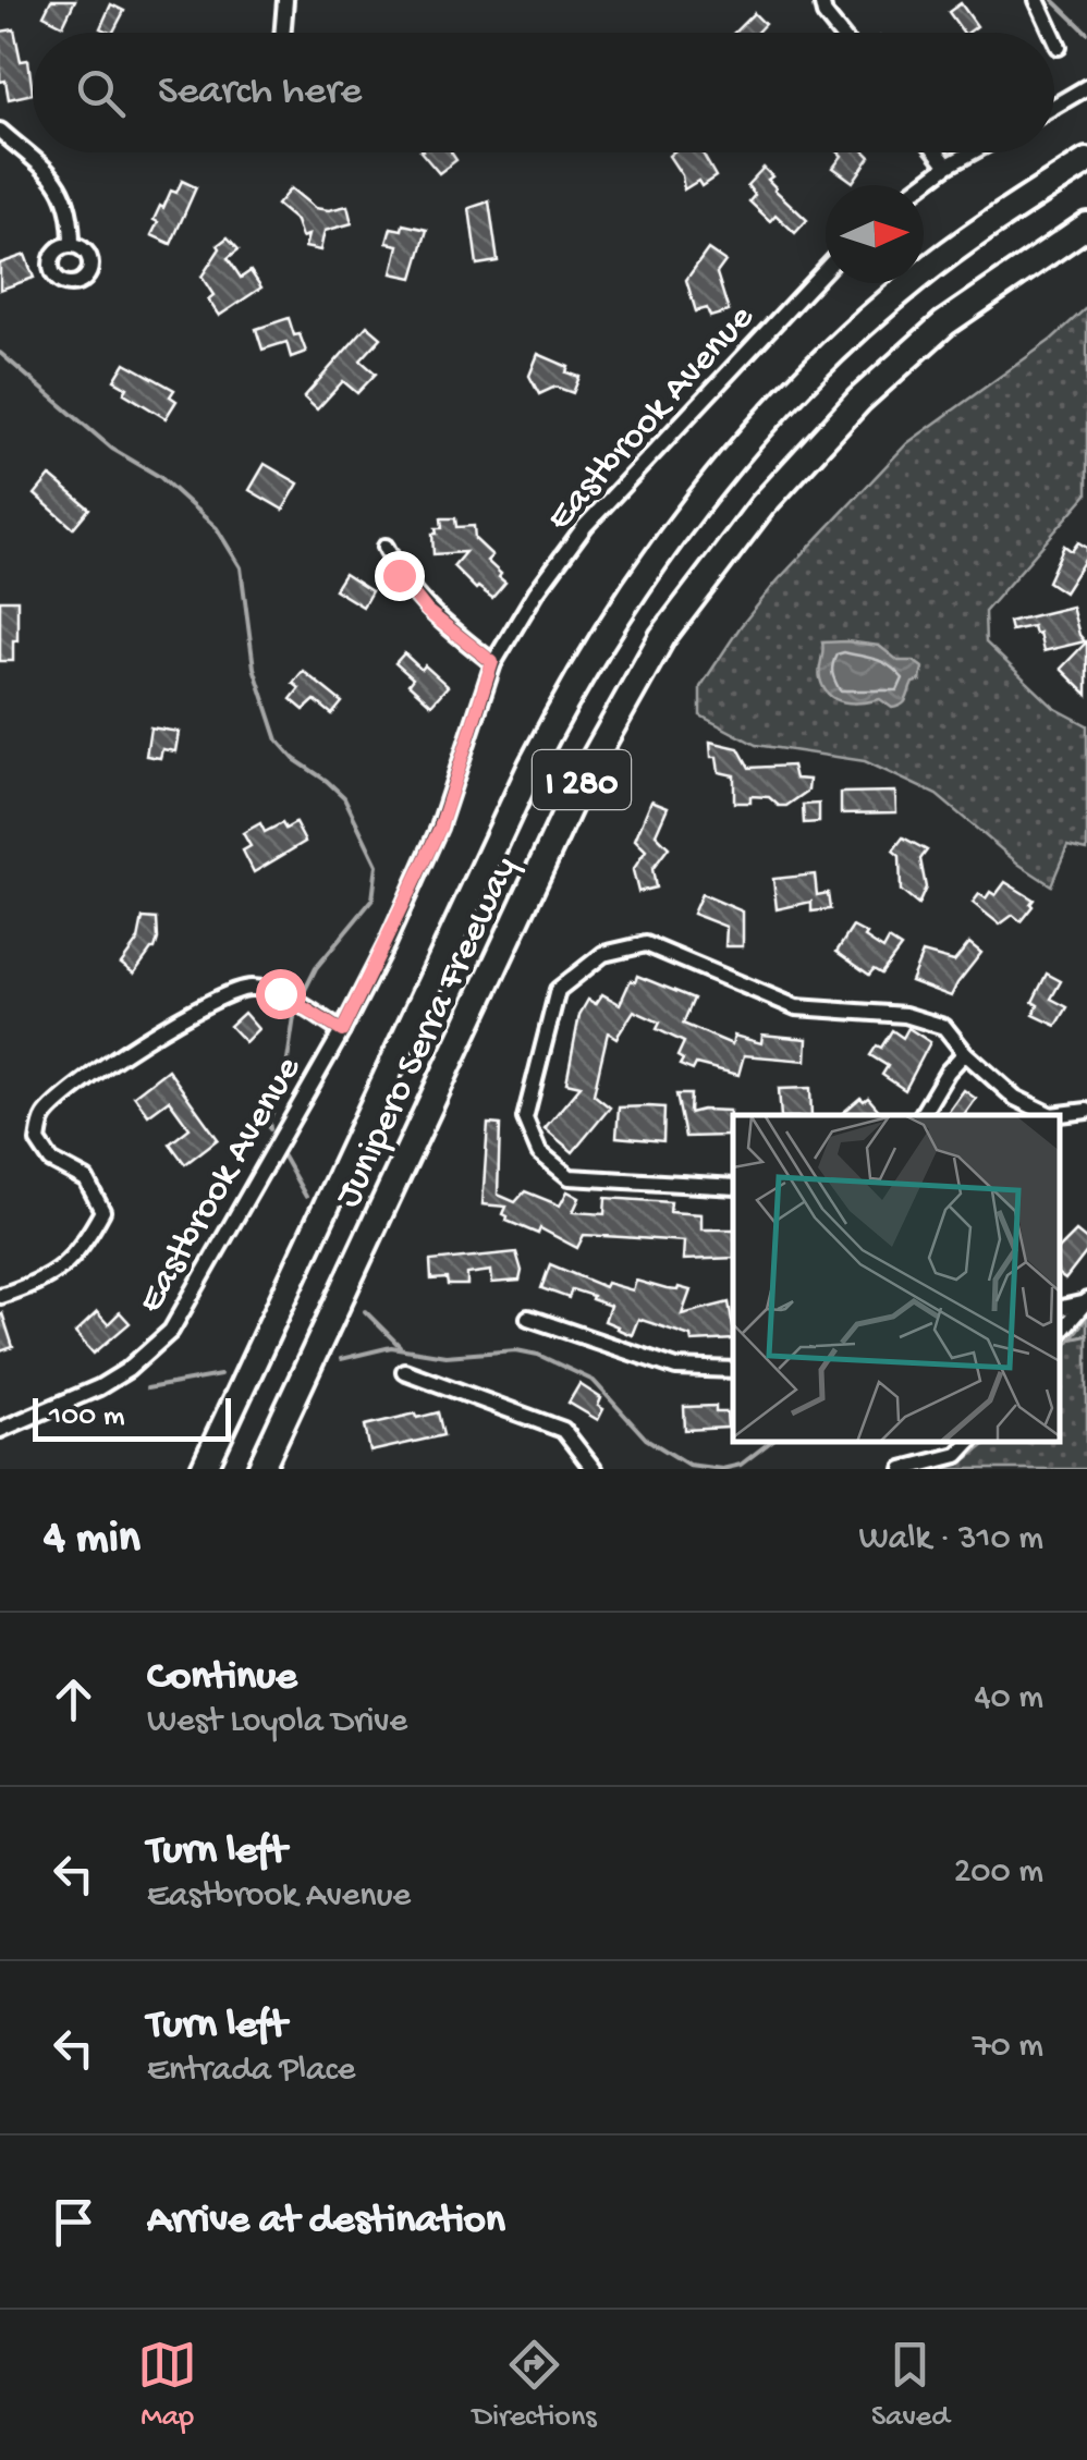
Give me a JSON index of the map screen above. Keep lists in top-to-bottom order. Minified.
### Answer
{"streets":{"highway":["I 280","Junipero Serra Freeway"],"street":["Eastbrook Avenue"]},"scale_bar":"100 m","north":"right","page":{"search":"Search here","scale":"100 m","heading":["4 min","Walk · 310 m"],"list":[["Continue","West Loyola Drive","40 m"],["Turn left","Eastbrook Avenue","200 m"],["Turn left","Entrada Place","70 m"],"Arrive at destination"],"nav":["Map","Directions","Saved"]}}
